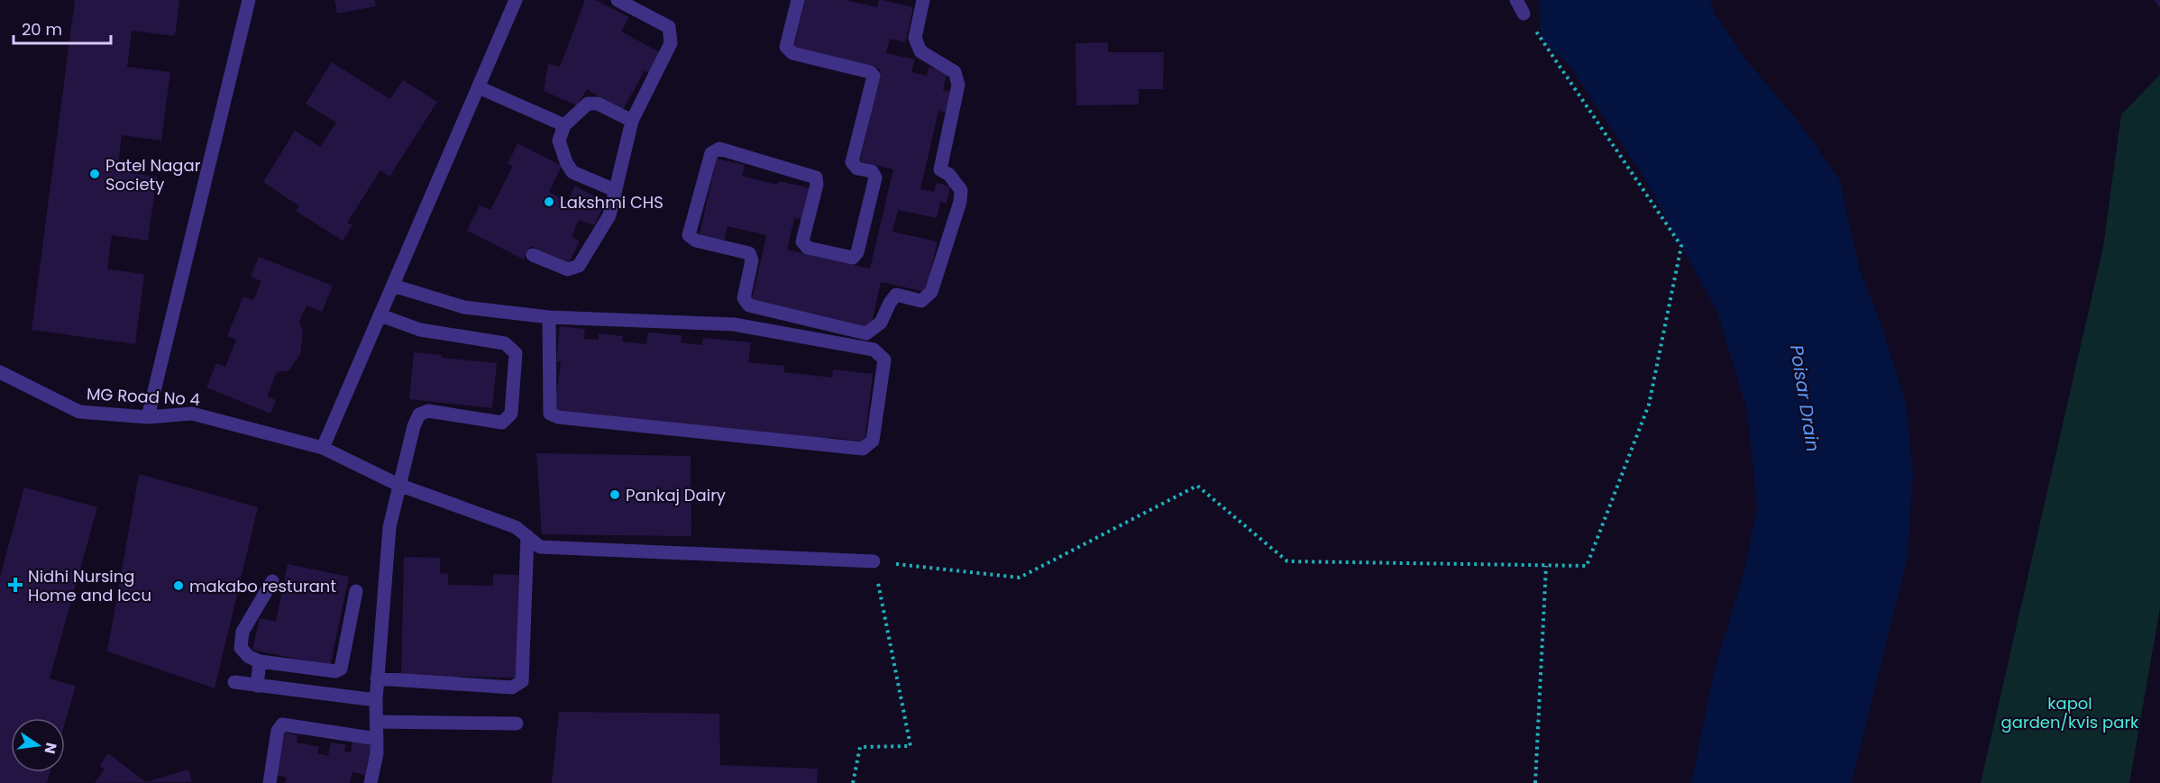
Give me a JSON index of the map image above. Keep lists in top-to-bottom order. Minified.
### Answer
{"streets":{"street":["MG Road No 4"]},"water":["Poisar Drain"],"parks":["kapol garden/kvis park"],"places":{"other":["Patel Nagar Society","Lakshmi CHS","Pankaj Dairy","makabo resturant"],"health":["Nidhi Nursing Home and Iccu"]},"scale_bar":"20 m","north":"right"}
